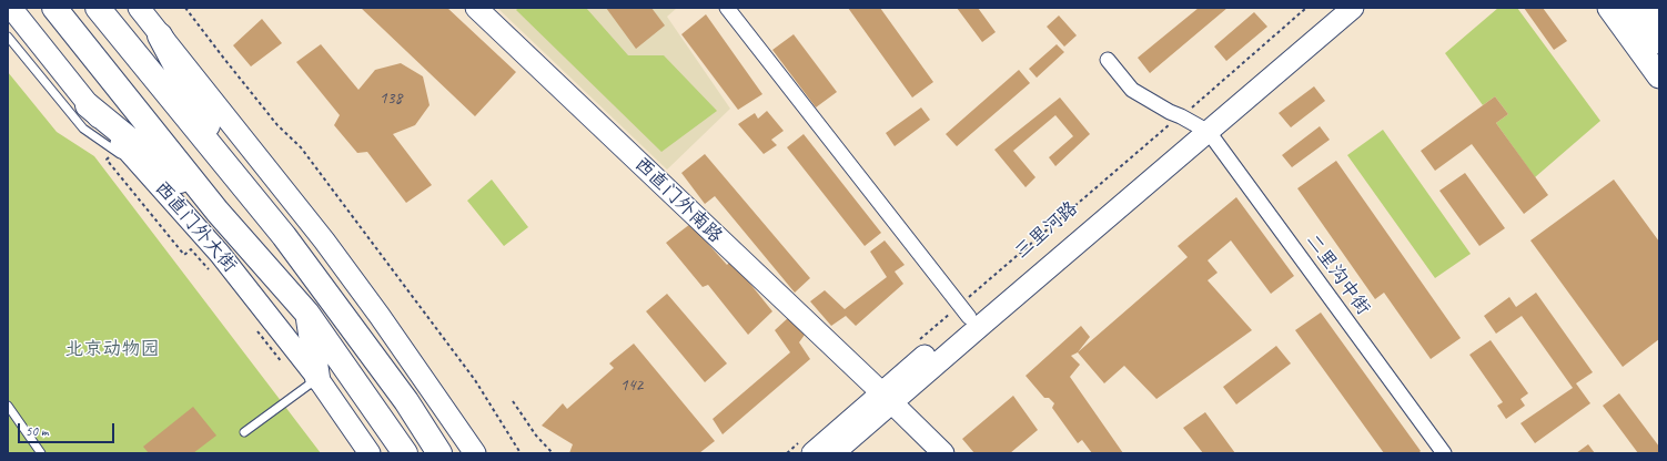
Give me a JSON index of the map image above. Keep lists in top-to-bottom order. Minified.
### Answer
{"streets":{"highway":["西直门外大街"],"street":["西直门外南路","三里河路","二里沟中街"]},"crossings":[["西直门外南路","三里河路"],["三里河路","二里沟中街"]],"parks":["北京动物园"],"house_numbers":["138","142"],"scale_bar":"50 m"}
